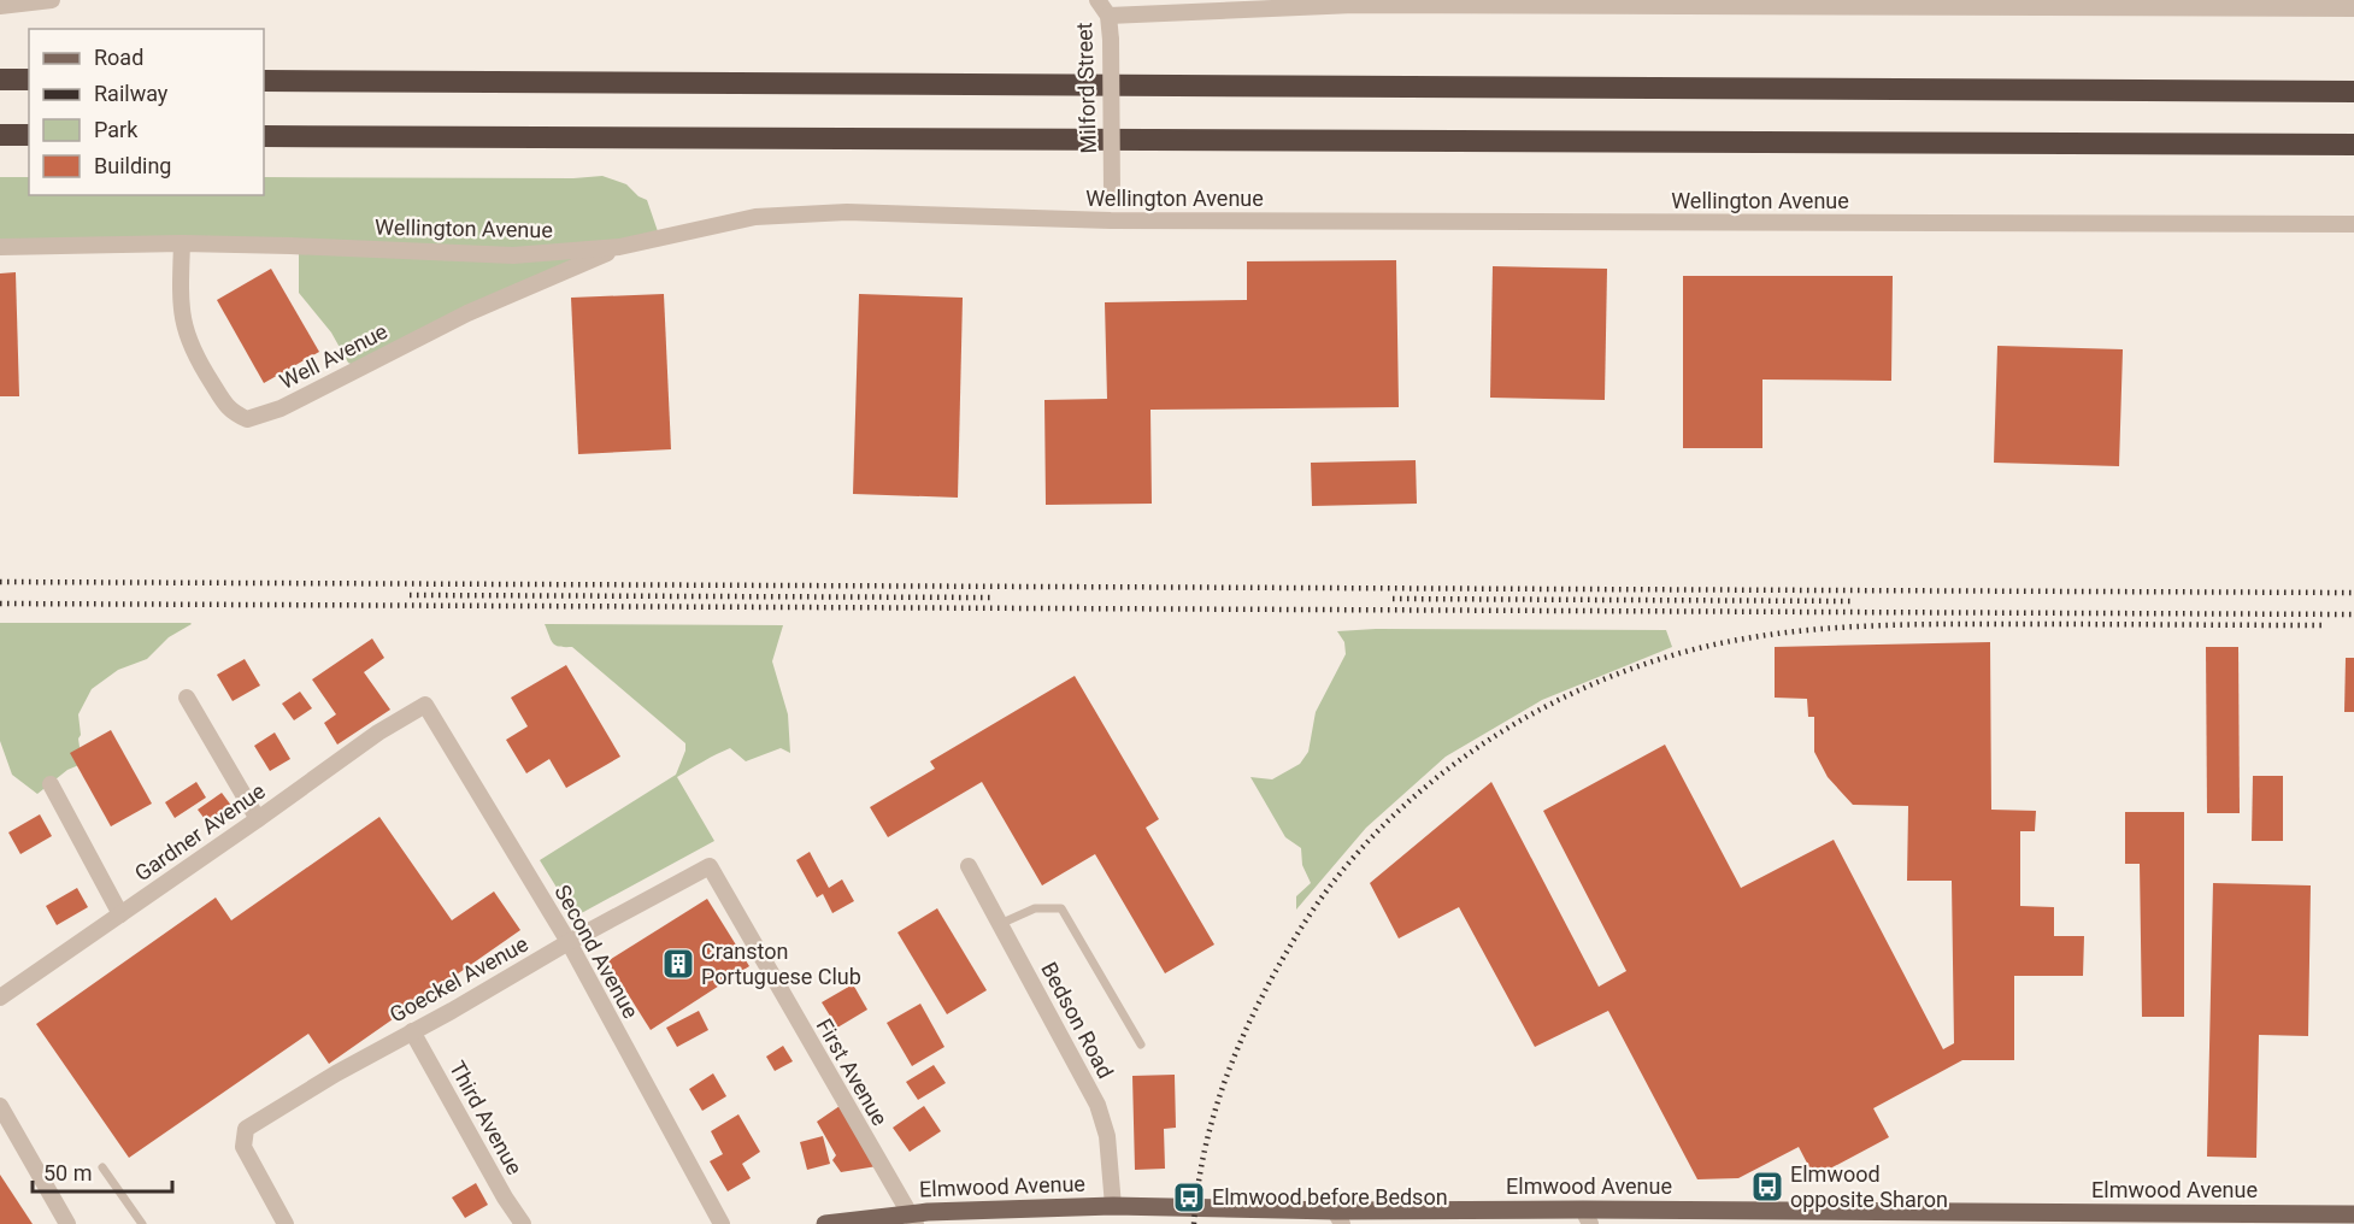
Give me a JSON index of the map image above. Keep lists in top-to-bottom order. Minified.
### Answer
{"streets":{"main road":["Elmwood Avenue"],"street":["Milford Street","Wellington Avenue","Well Avenue","Gardner Avenue","Second Avenue","Goeckel Avenue","Bedson Road","First Avenue","Third Avenue"]},"crossings":[["Milford Street","Wellington Avenue"],["Wellington Avenue","Well Avenue"],["Gardner Avenue","Second Avenue"],["Second Avenue","Goeckel Avenue"],["Goeckel Avenue","First Avenue"],["Goeckel Avenue","Third Avenue"],["Bedson Road","Elmwood Avenue"],["First Avenue","Elmwood Avenue"]],"places":{"building":["Cranston Portuguese Club"],"bus stop":["Elmwood opposite Sharon","Elmwood before Bedson"]},"legend":["Road","Railway","Park","Building"],"scale_bar":"50 m"}
